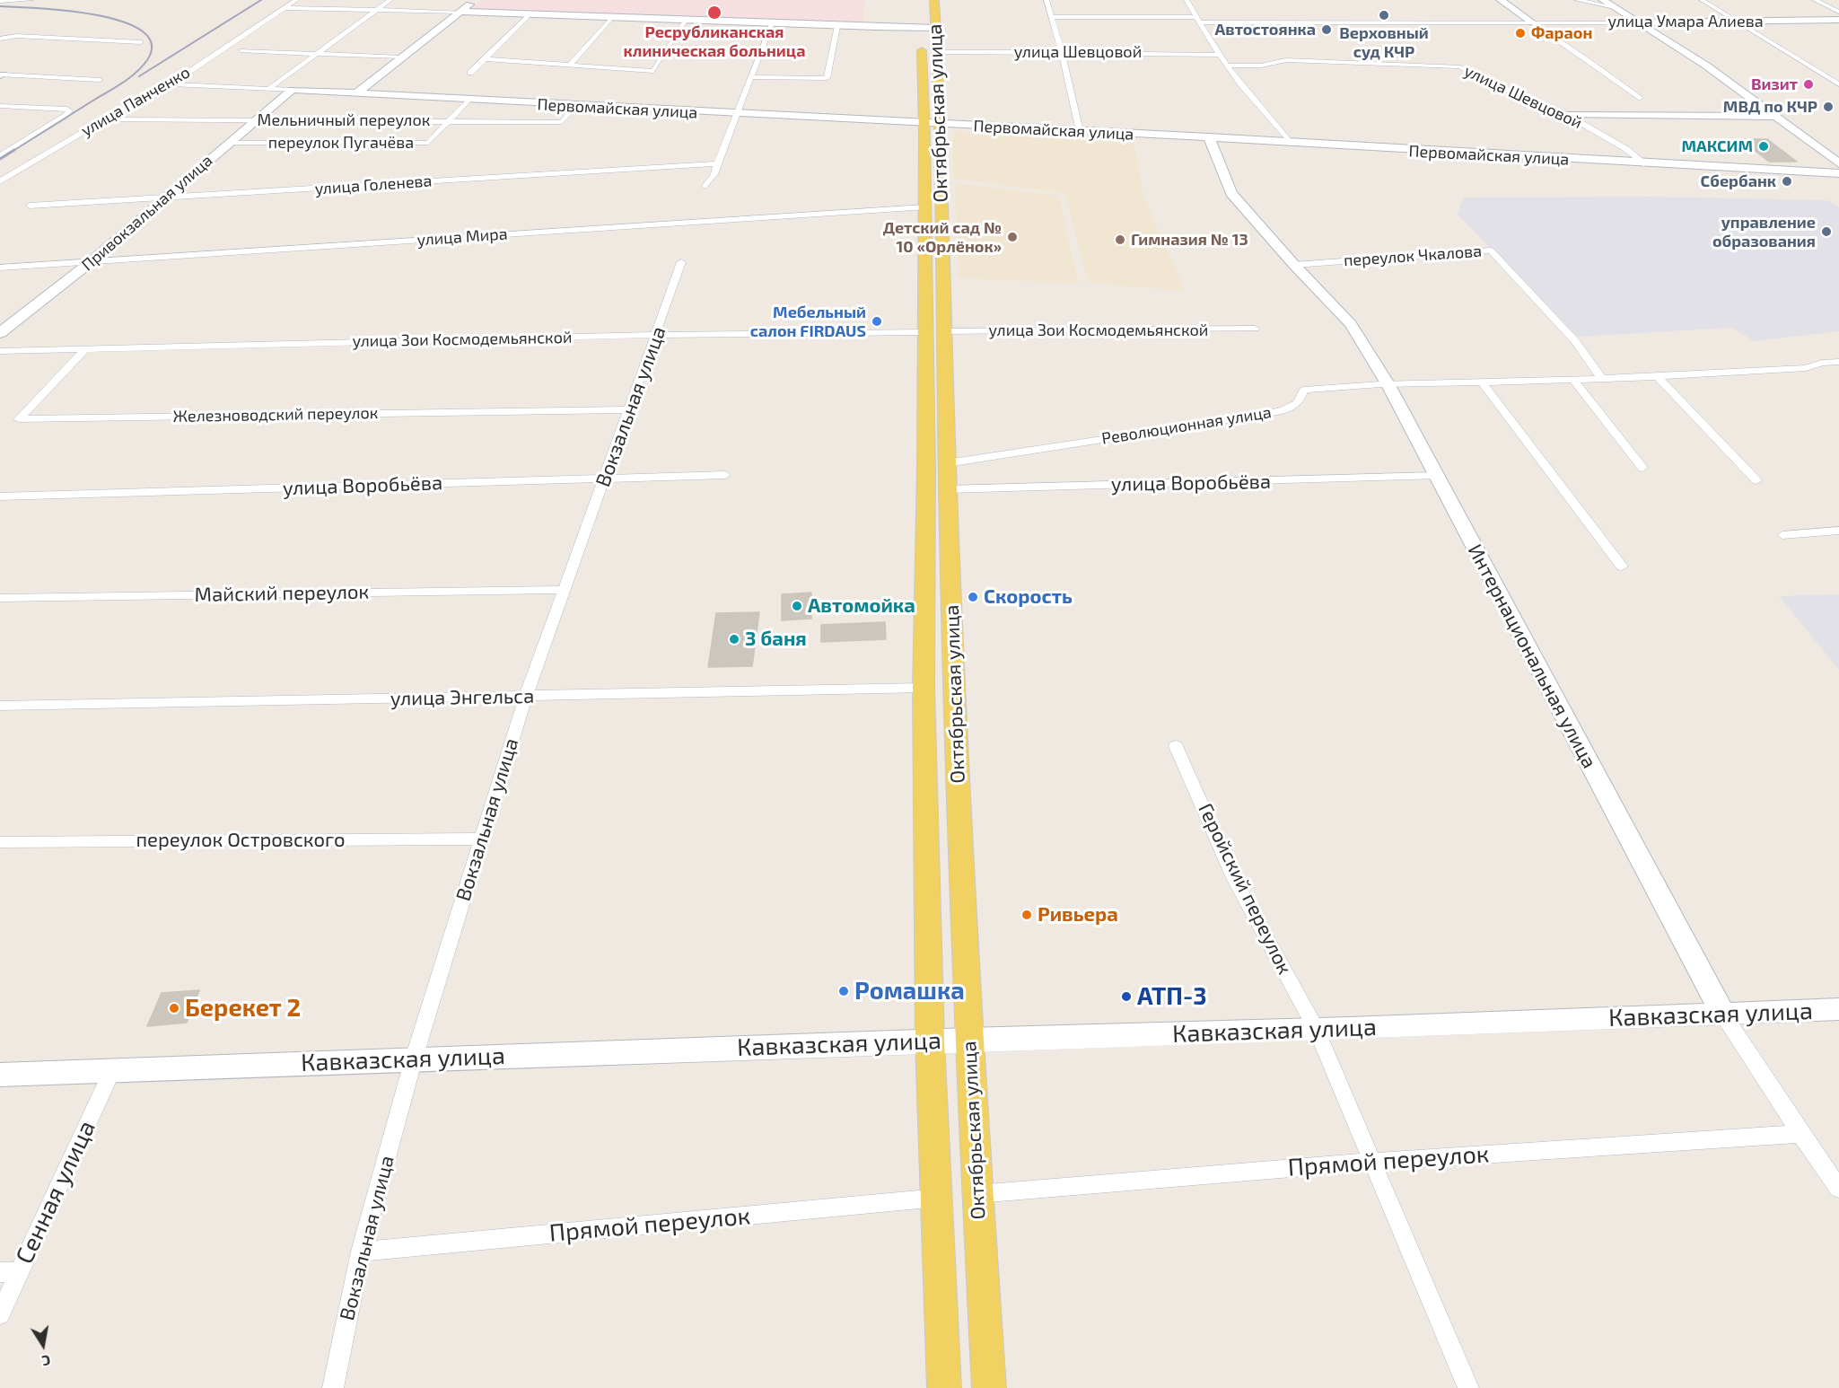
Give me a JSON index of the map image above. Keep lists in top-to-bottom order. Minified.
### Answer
{"streets":{"main road":["Октябрьская улица"],"street":["улица Умара Алиева","улица Шевцовой","улица Панченко","Первомайская улица","Мельничный переулок","переулок Пугачёва","улица Голенева","Привокзальная улица","улица Мира","переулок Чкалова","улица Зои Космодемьянской","Вокзальная улица","Железноводский переулок","Революционная улица","улица Воробьёва","Майский переулок","Интернациональная улица","улица Энгельса","переулок Островского","Геройский переулок","Кавказская улица","Прямой переулок","Сенная улица"]},"crossings":[["улица Шевцовой","Первомайская улица"],["улица Шевцовой","Октябрьская улица"],["улица Панченко","Первомайская улица"],["улица Панченко","Мельничный переулок"],["Первомайская улица","Октябрьская улица"],["Первомайская улица","Мельничный переулок"],["Первомайская улица","переулок Пугачёва"],["Первомайская улица","Привокзальная улица"],["Первомайская улица","Интернациональная улица"],["Октябрьская улица","улица Мира"],["Октябрьская улица","улица Зои Космодемьянской"],["Октябрьская улица","Революционная улица"],["Октябрьская улица","улица Воробьёва"],["Октябрьская улица","улица Энгельса"],["Октябрьская улица","Кавказская улица"],["Октябрьская улица","Прямой переулок"],["Мельничный переулок","переулок Пугачёва"],["Мельничный переулок","Привокзальная улица"],["переулок Пугачёва","Привокзальная улица"],["улица Голенева","Привокзальная улица"],["Привокзальная улица","улица Мира"],["переулок Чкалова","Революционная улица"],["переулок Чкалова","Интернациональная улица"],["улица Зои Космодемьянской","Вокзальная улица"],["улица Зои Космодемьянской","Железноводский переулок"],["Вокзальная улица","Железноводский переулок"],["Вокзальная улица","улица Воробьёва"],["Вокзальная улица","Майский переулок"],["Вокзальная улица","улица Энгельса"],["Вокзальная улица","переулок Островского"],["Вокзальная улица","Кавказская улица"],["Вокзальная улица","Прямой переулок"],["Революционная улица","Интернациональная улица"],["улица Воробьёва","Интернациональная улица"],["Интернациональная улица","Кавказская улица"],["Интернациональная улица","Прямой переулок"],["Геройский переулок","Кавказская улица"],["Геройский переулок","Прямой переулок"],["Кавказская улица","Сенная улица"]],"places":["Ресрубликанская клиническая больница","Верховный суд КЧР","Автостоянка","Фараон","Визит","МВД по КЧР","МАКСИМ","Сбербанк","управление образования","Детский сад № 10 «Орлёнок»","Гимназия № 13","Мебельный салон FIRDAUS","Скорость","Автомойка","3 баня","Ривьера","Ромашка","АТП-3","Берекет 2"],"north":"bottom"}
